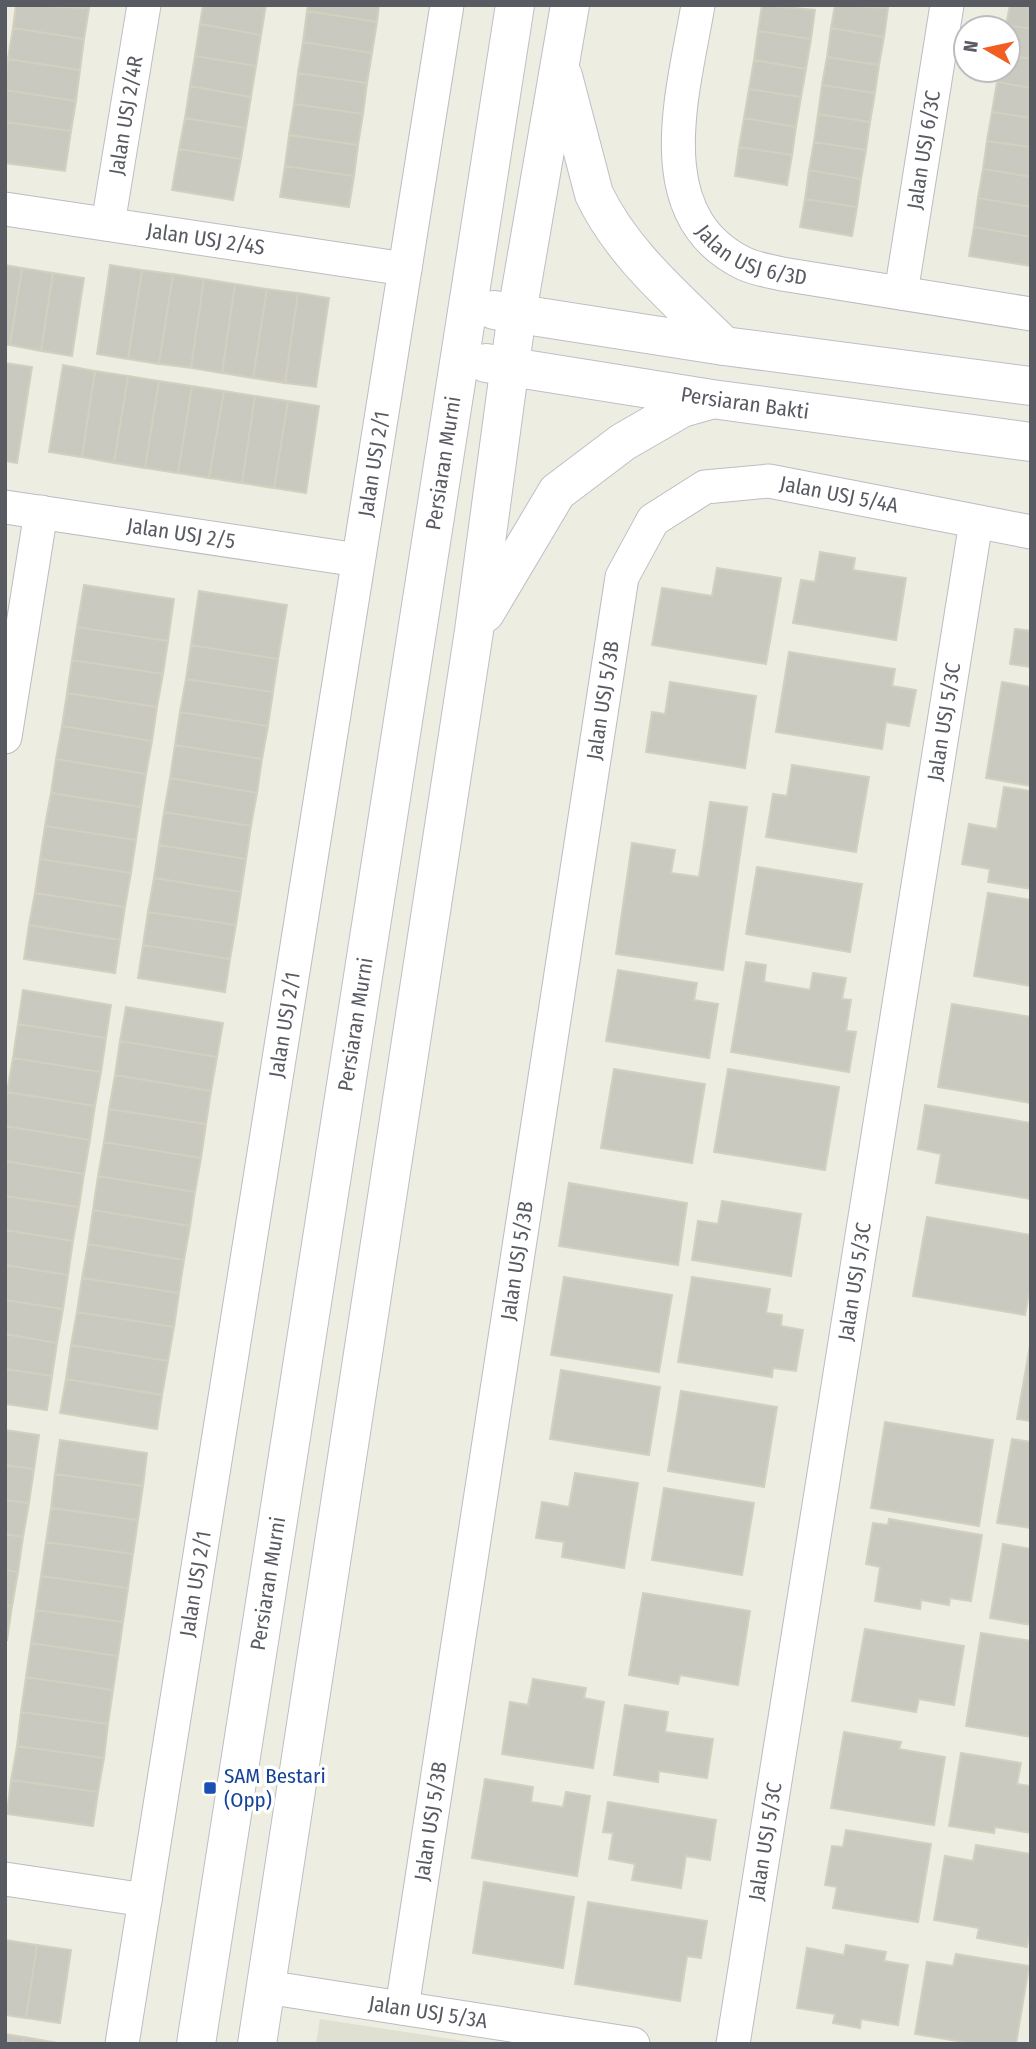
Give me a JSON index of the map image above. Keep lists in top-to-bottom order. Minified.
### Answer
{"streets":{"main road":["Persiaran Bakti","Persiaran Murni"],"street":["Jalan USJ 2/4R","Jalan USJ 6/3C","Jalan USJ 2/4S","Jalan USJ 6/3D","Jalan USJ 2/1","Jalan USJ 5/4A","Jalan USJ 2/5","Jalan USJ 5/3B","Jalan USJ 5/3C","Jalan USJ 5/3A"]},"crossings":[["Jalan USJ 2/4R","Jalan USJ 2/4S"],["Jalan USJ 6/3C","Jalan USJ 6/3D"],["Jalan USJ 2/4S","Jalan USJ 2/1"],["Persiaran Bakti","Persiaran Murni"],["Jalan USJ 2/1","Jalan USJ 2/5"],["Jalan USJ 5/4A","Jalan USJ 5/3B"],["Jalan USJ 5/4A","Jalan USJ 5/3C"],["Jalan USJ 5/3B","Jalan USJ 5/3A"]],"places":{"transit":["SAM Bestari (Opp)"]},"north":"left"}
